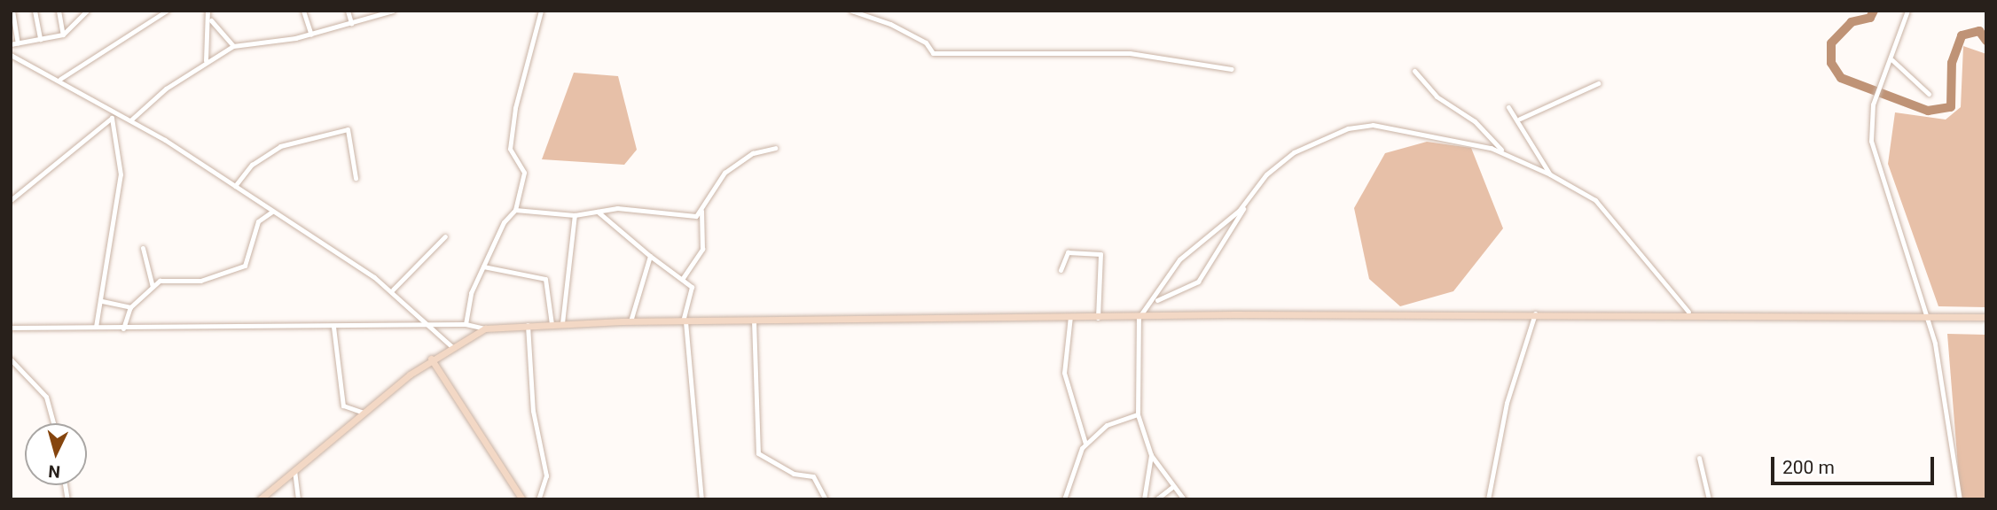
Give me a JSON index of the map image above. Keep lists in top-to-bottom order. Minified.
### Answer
{"scale_bar":"200 m","north":"bottom"}
